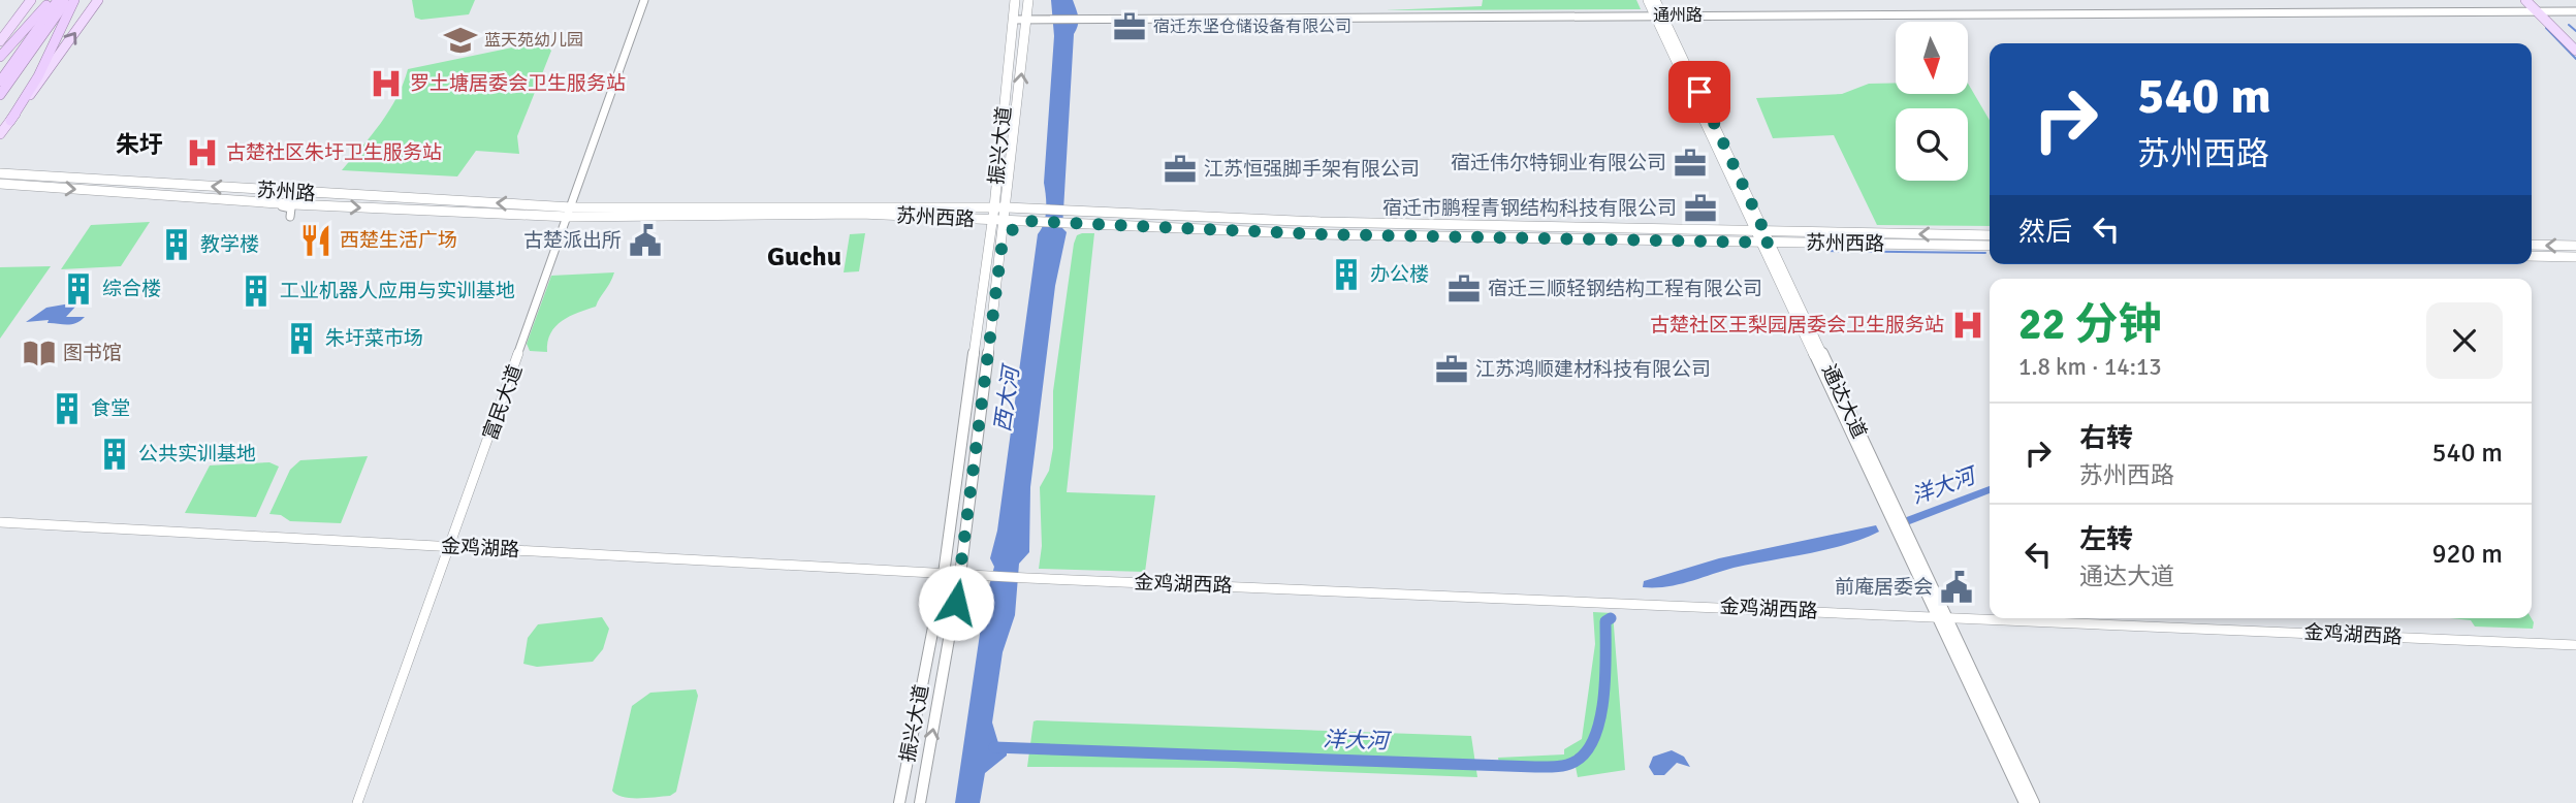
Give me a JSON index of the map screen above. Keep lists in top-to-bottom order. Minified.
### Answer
{"streets":{"main road":["振兴大道","苏州路","苏州西路","通达大道"],"street":["通州路","富民大道","金鸡湖路","金鸡湖西路"]},"crossings":[["通州路","振兴大道"],["通州路","通达大道"],["振兴大道","苏州西路"],["振兴大道","金鸡湖路"],["振兴大道","金鸡湖西路"],["苏州路","苏州西路"],["苏州路","富民大道"],["苏州西路","通达大道"],["苏州西路","富民大道"],["通达大道","金鸡湖西路"],["富民大道","金鸡湖路"],["金鸡湖路","金鸡湖西路"]],"districts":["朱圩","Guchu"],"water":["西大河","洋大河"],"places":{"office":["宿迁东坚仓储设备有限公司","宿迁伟尔特铜业有限公司","江苏恒强脚手架有限公司","宿迁市鹏程青钢结构科技有限公司","宿迁三顺轻钢结构工程有限公司","江苏鸿顺建材科技有限公司"],"school or university":["蓝天苑幼儿园"],"hospital":["罗土塘居委会卫生服务站","古楚社区朱圩卫生服务站","古楚社区王梨园居委会卫生服务站"],"restaurant":["西楚生活广场"],"public building":["古楚派出所","前庵居委会"],"building":["教学楼","办公楼","综合楼","工业机器人应用与实训基地","朱圩菜市场","食堂","公共实训基地"],"library":["图书馆"]},"north":"bottom","page":{"turn":["540 m","苏州西路"],"then":"然后","heading":["22 分钟","1.8 km · 14:13"],"list":[{"name":"右转","note":"苏州西路","value":"540 m"},{"name":"左转","note":"通达大道","value":"920 m"}]}}
